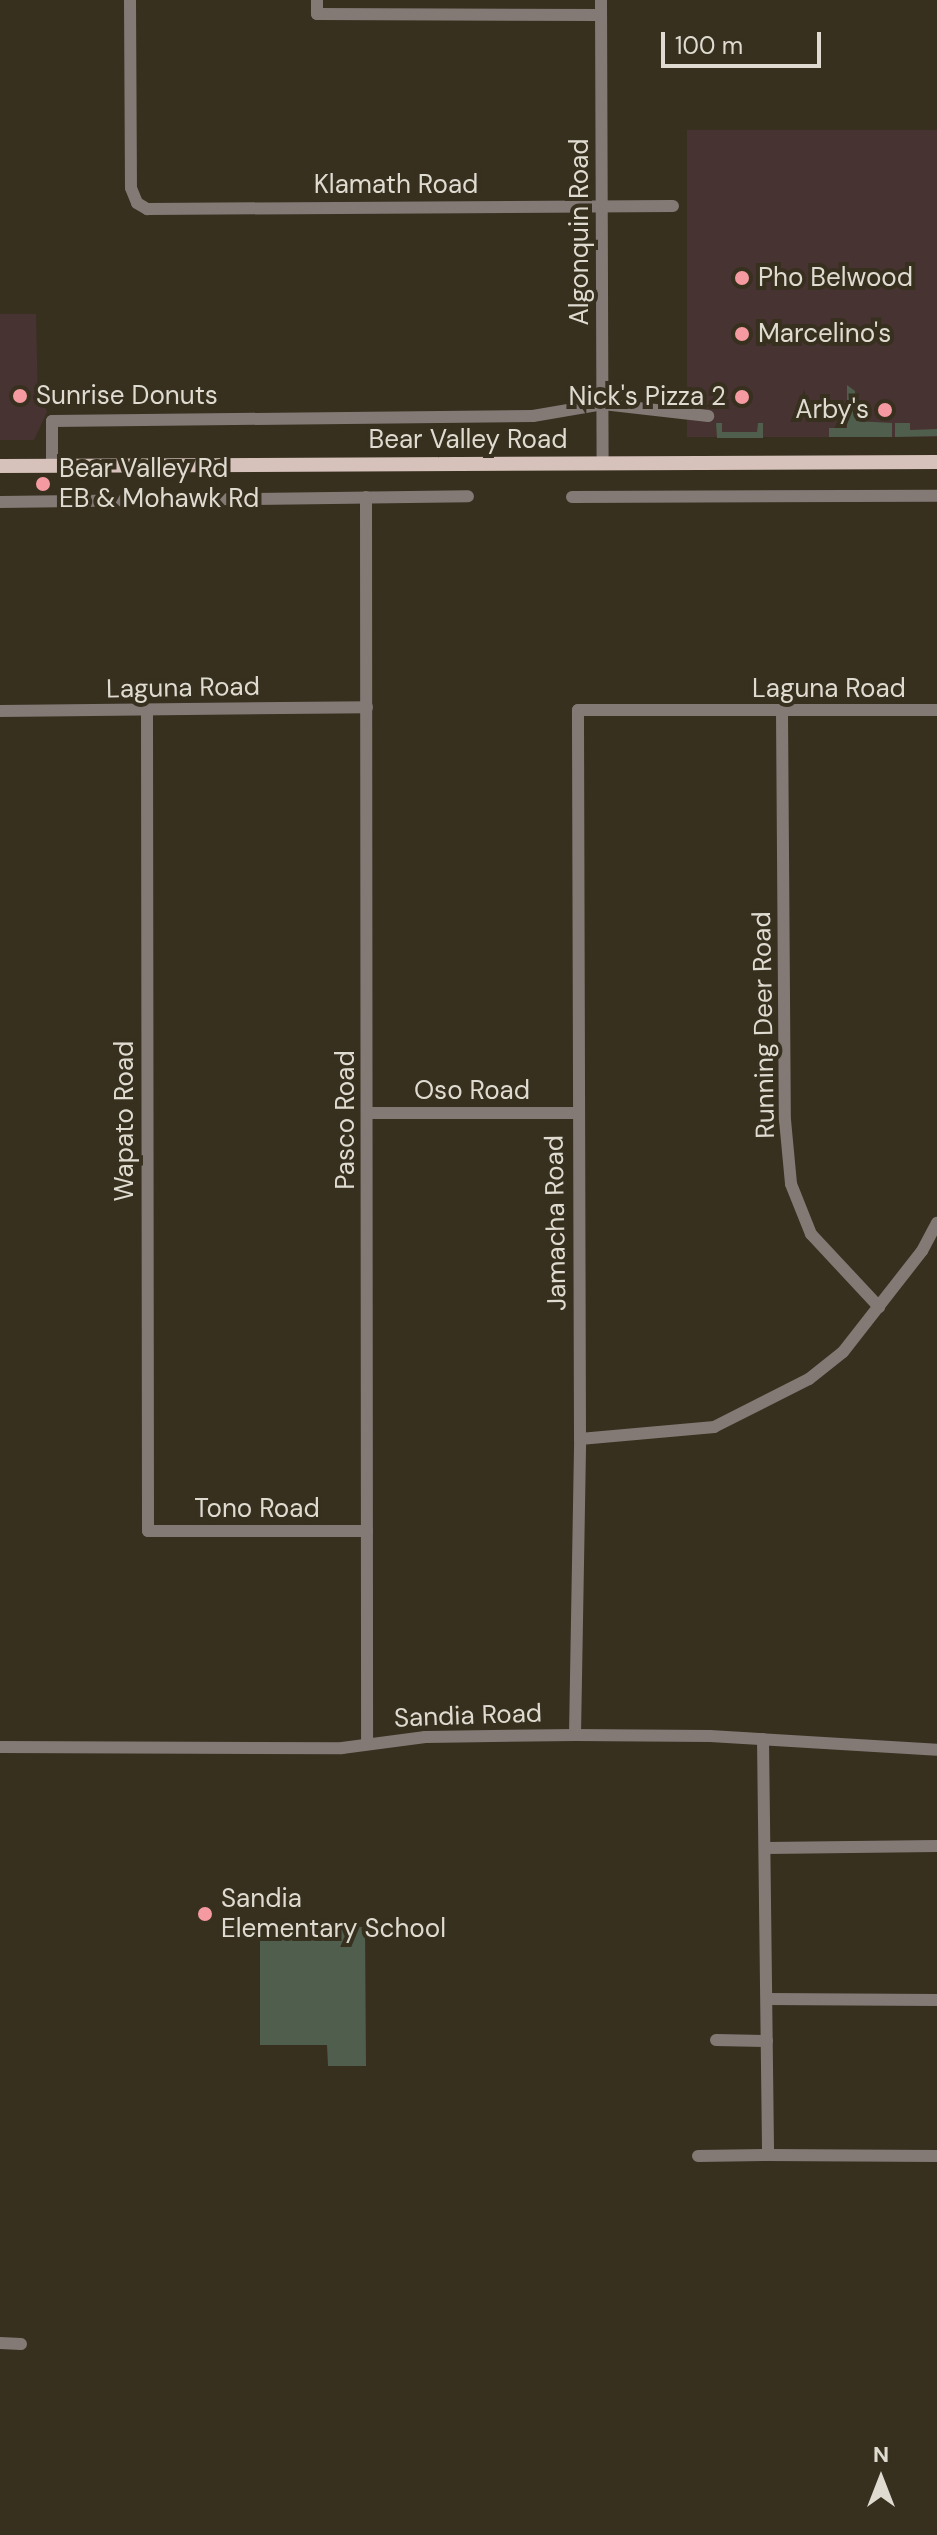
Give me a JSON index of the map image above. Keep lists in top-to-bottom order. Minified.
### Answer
{"streets":{"main road":["Bear Valley Road"],"street":["Klamath Road","Algonquin Road","Laguna Road","Running Deer Road","Oso Road","Pasco Road","Wapato Road","Jamacha Road","Tono Road","Sandia Road"]},"crossings":[["Klamath Road","Algonquin Road"],["Algonquin Road","Bear Valley Road"],["Laguna Road","Running Deer Road"],["Laguna Road","Pasco Road"],["Laguna Road","Wapato Road"],["Laguna Road","Jamacha Road"],["Oso Road","Pasco Road"],["Oso Road","Jamacha Road"],["Pasco Road","Tono Road"],["Pasco Road","Sandia Road"],["Wapato Road","Tono Road"],["Jamacha Road","Sandia Road"]],"places":["Pho Belwood","Marcelino's","Sunrise Donuts","Nick's Pizza 2","Arby's","Bear Valley Rd EB & Mohawk Rd","Sandia Elementary School"],"scale_bar":"100 m","north":"top"}
